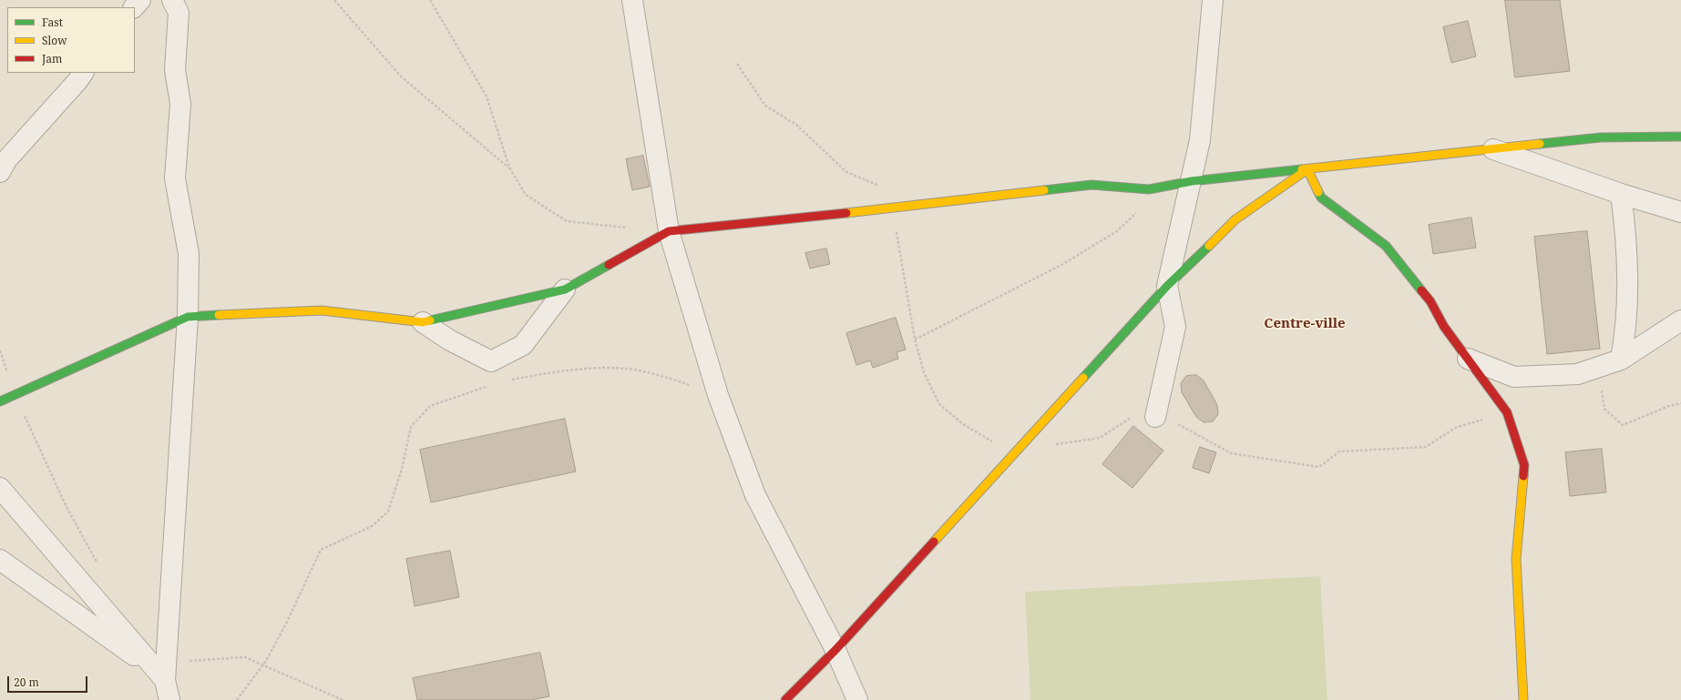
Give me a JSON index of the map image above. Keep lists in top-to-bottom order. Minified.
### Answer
{"districts":["Centre-ville"],"legend":["Fast","Slow","Jam"],"scale_bar":"20 m"}
